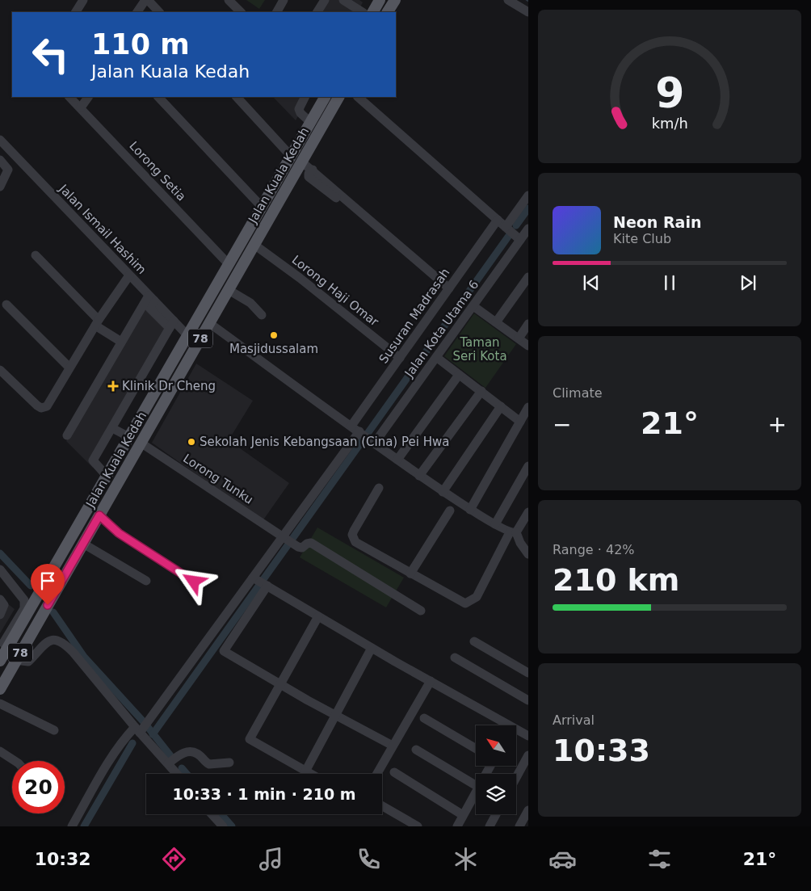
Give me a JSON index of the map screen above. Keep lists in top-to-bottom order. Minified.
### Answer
{"streets":{"main road":["Jalan Kuala Kedah","78"],"street":["Lorong Setia","Jalan Ismail Hashim","Lorong Haji Omar","Susuran Madrasah","Jalan Kota Utama 6","Lorong Tunku"]},"crossings":[["Lorong Setia","Jalan Kuala Kedah"],["Jalan Kuala Kedah","Jalan Ismail Hashim"],["Jalan Kuala Kedah","Lorong Haji Omar"],["Jalan Kuala Kedah","Lorong Tunku"],["Lorong Haji Omar","Susuran Madrasah"],["Susuran Madrasah","Jalan Kota Utama 6"]],"parks":["Taman Seri Kota"],"places":{"other":["Masjidussalam","Sekolah Jenis Kebangsaan (Cina) Pei Hwa"],"health":["Klinik Dr Cheng"]},"north":"top left","page":{"turn":["110 m","Jalan Kuala Kedah"],"song":["Neon Rain","Kite Club"],"tile":["Climate",["Range · 42%","210 km"],["Arrival","10:33"]],"heat":["−","21°","+"],"limit":"20","trip":"10:33 · 1 min · 210 m","tabs":["10:32","21°"],"gauge":["9","km/h"]}}
